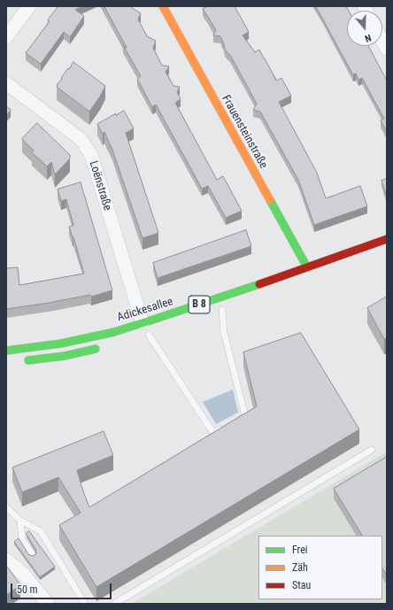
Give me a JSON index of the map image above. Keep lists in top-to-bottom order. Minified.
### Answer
{"streets":{"main road":["Frauensteinstraße","B 8","Adickesallee"],"street":["Loënstraße"]},"crossings":[["Frauensteinstraße","Adickesallee"],["Loënstraße","Adickesallee"]],"legend":["Frei","Zäh","Stau"],"scale_bar":"50 m","north":"bottom"}
